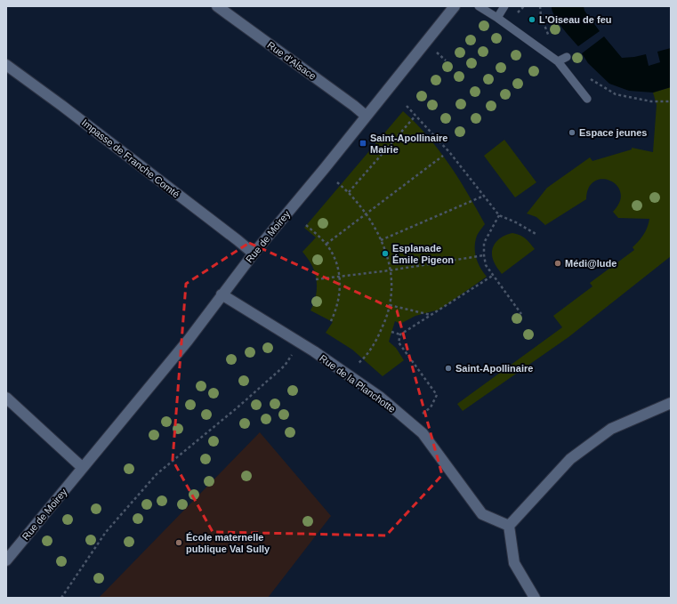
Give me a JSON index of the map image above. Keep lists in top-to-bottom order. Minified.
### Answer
{"streets":{"street":["Rue d'Alsace","Impasse de Franche Comté","Rue de Moirey","Rue de la Planchotte"]},"crossings":[["Rue d'Alsace","Rue de Moirey"],["Impasse de Franche Comté","Rue de Moirey"],["Rue de Moirey","Rue de la Planchotte"]],"places":{"other":["L'Oiseau de feu","Espace jeunes","Esplanade Émile Pigeon","Médi@lude","Saint-Apollinaire","École maternelle publique Val Sully"],"transit":["Saint-Apollinaire Mairie"]}}
